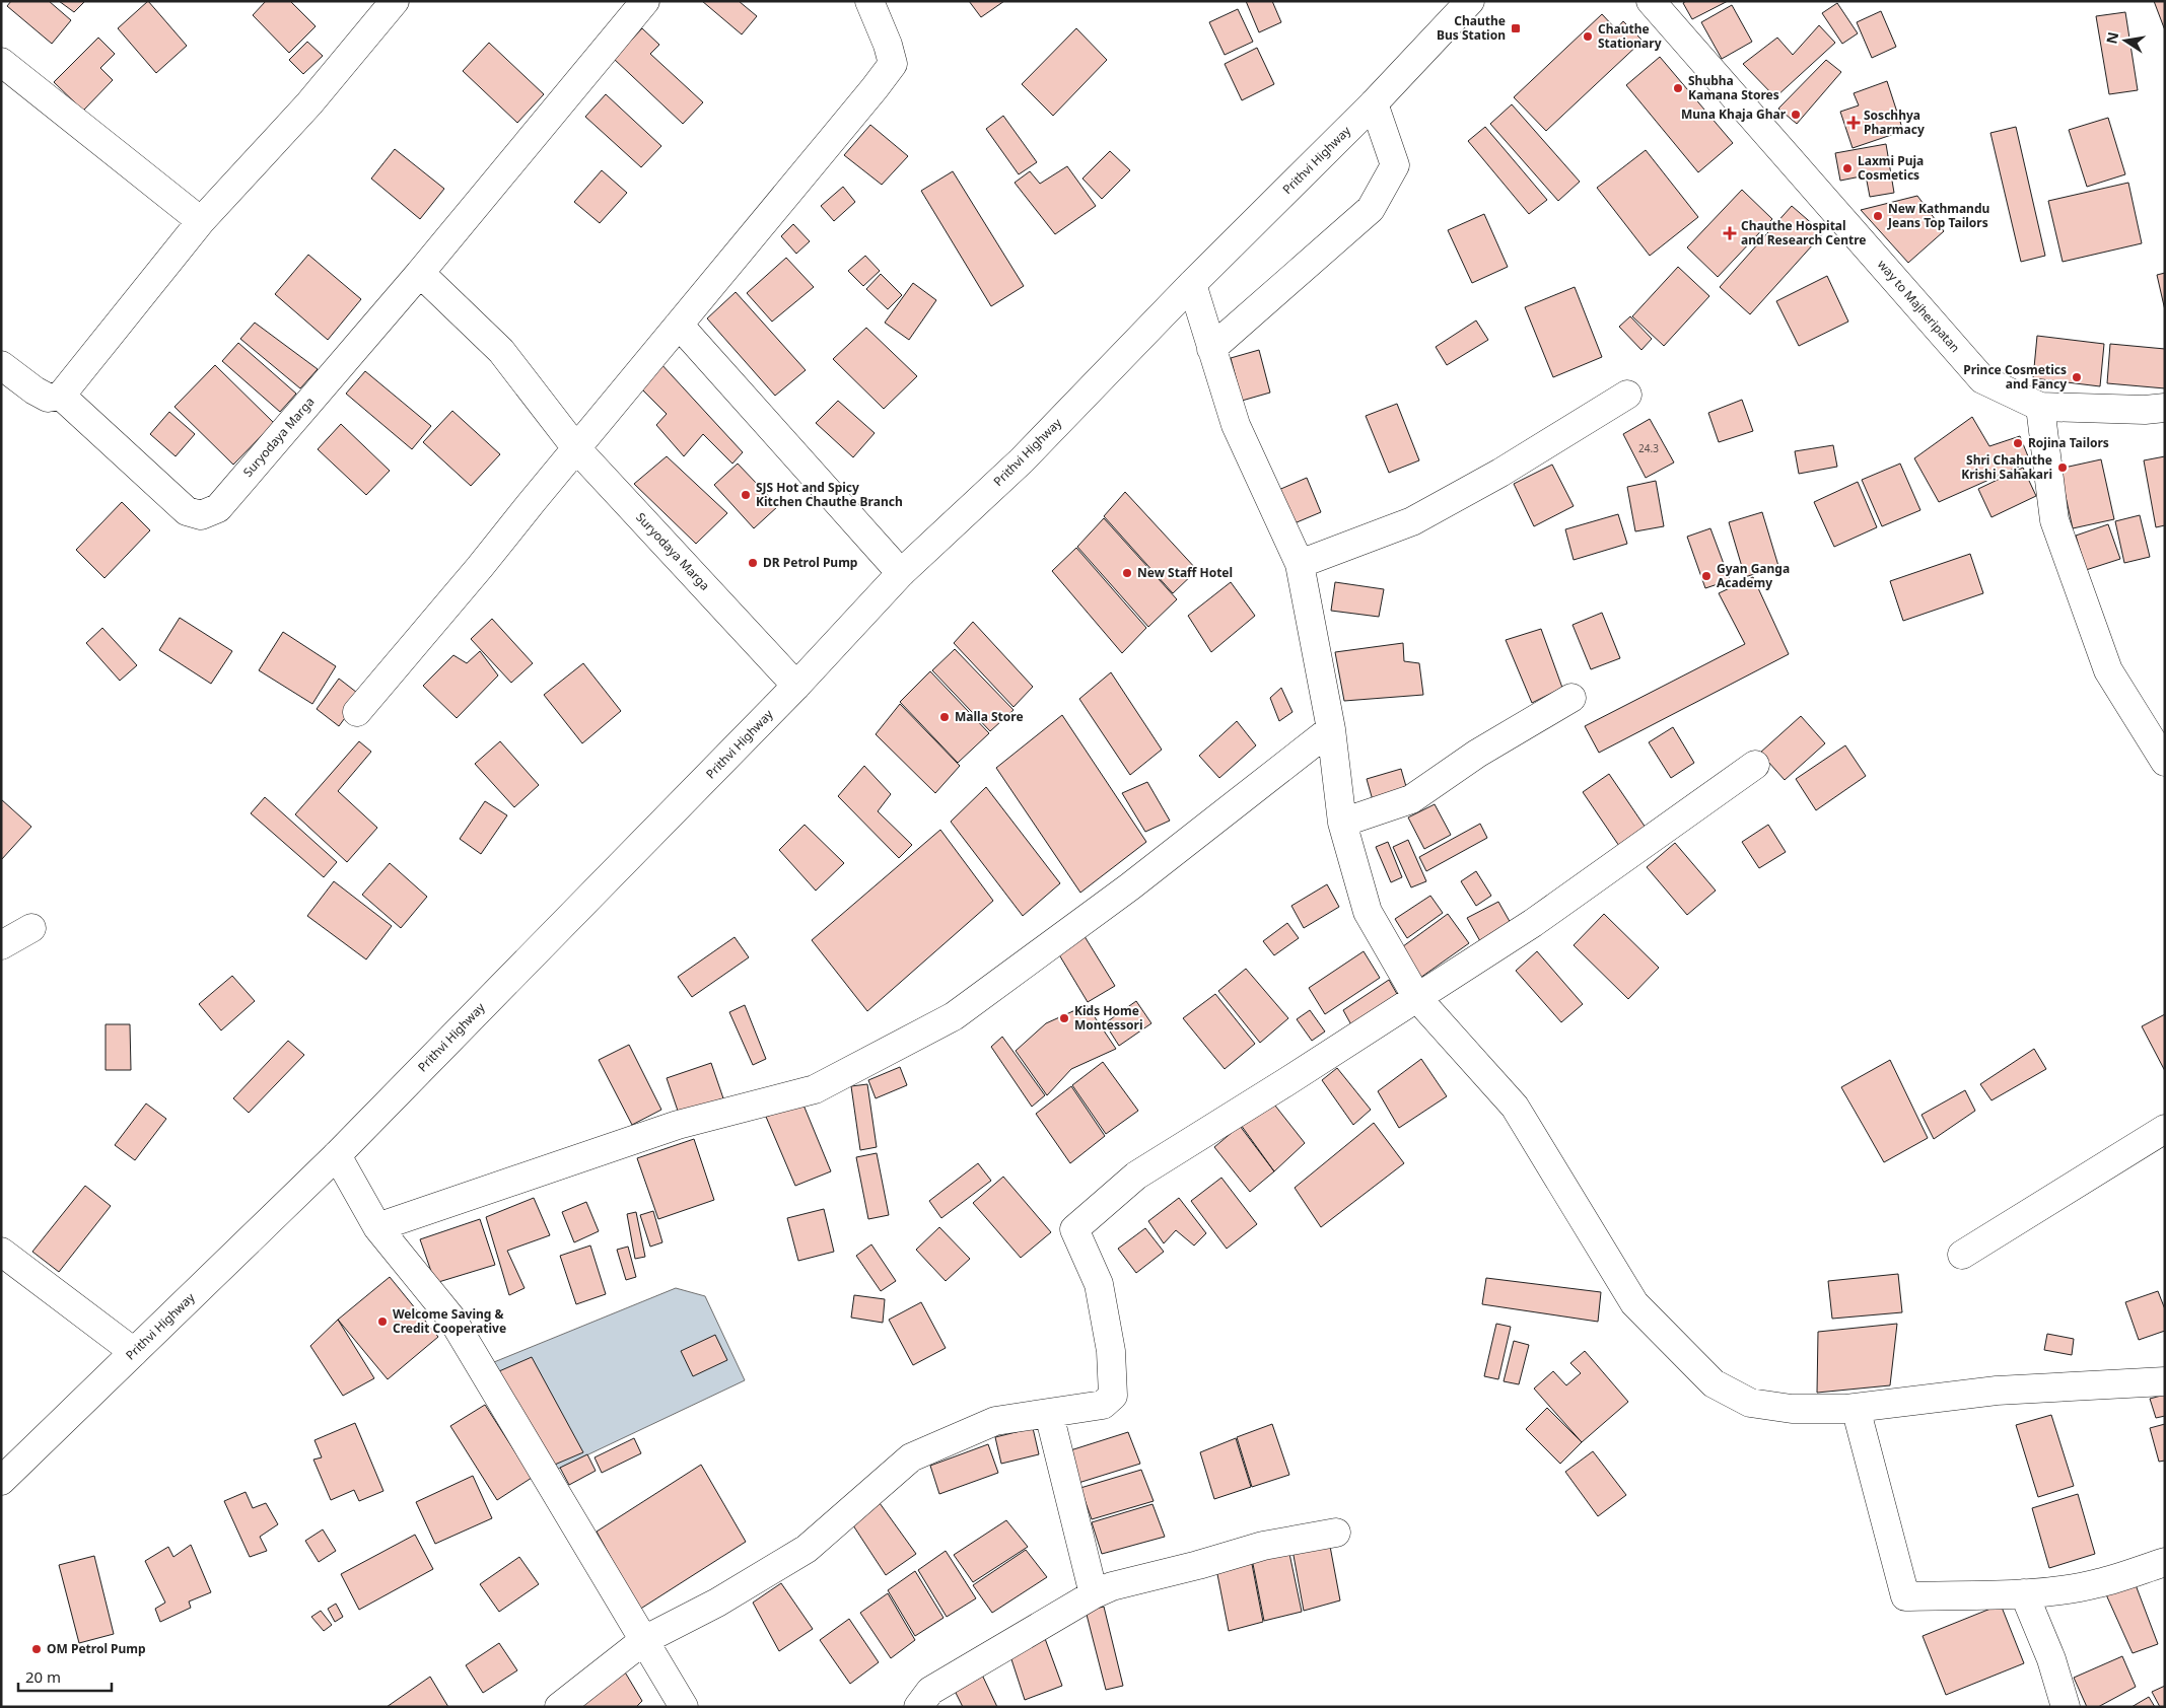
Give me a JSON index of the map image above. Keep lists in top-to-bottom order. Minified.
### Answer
{"streets":{"main road":["Prithvi Highway","way to Majheripatan","Suryodaya Marga"]},"crossings":[["Prithvi Highway","Suryodaya Marga"]],"places":{"transit":["Chauthe Bus Station"],"other":["Chauthe Stationary","Shubha Kamana Stores","Muna Khaja Ghar","Laxmi Puja Cosmetics","New Kathmandu Jeans Top Tailors","Prince Cosmetics and Fancy","Rojina Tailors","Shri Chahuthe Krishi Sahakari","SJS Hot and Spicy Kitchen Chauthe Branch","DR Petrol Pump","New Staff Hotel","Gyan Ganga Academy","Malla Store","Kids Home Montessori","Welcome Saving & Credit Cooperative","OM Petrol Pump"],"health":["Soschhya Pharmacy","Chauthe Hospital and Research Centre"]},"house_numbers":["24.3"],"scale_bar":"20 m","north":"left"}
